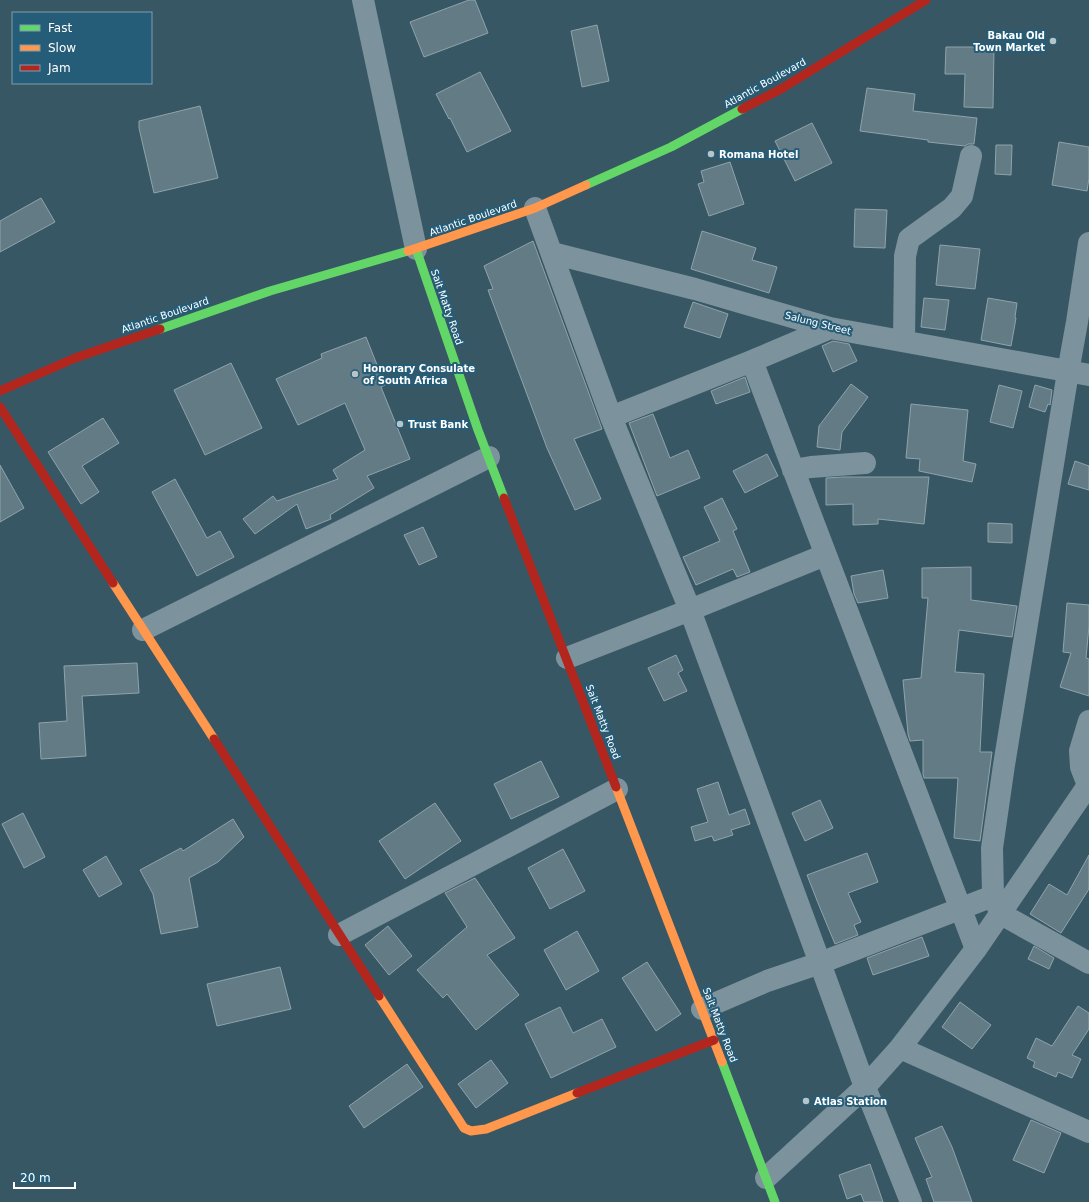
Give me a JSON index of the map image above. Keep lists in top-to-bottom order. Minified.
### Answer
{"streets":{"street":["Atlantic Boulevard","Sait Matty Road","Salung Street"]},"crossings":[["Atlantic Boulevard","Sait Matty Road"]],"places":["Bakau Old Town Market","Romana Hotel","Honorary Consulate of South Africa","Trust Bank","Atlas Station"],"legend":["Fast","Slow","Jam"],"scale_bar":"20 m"}
